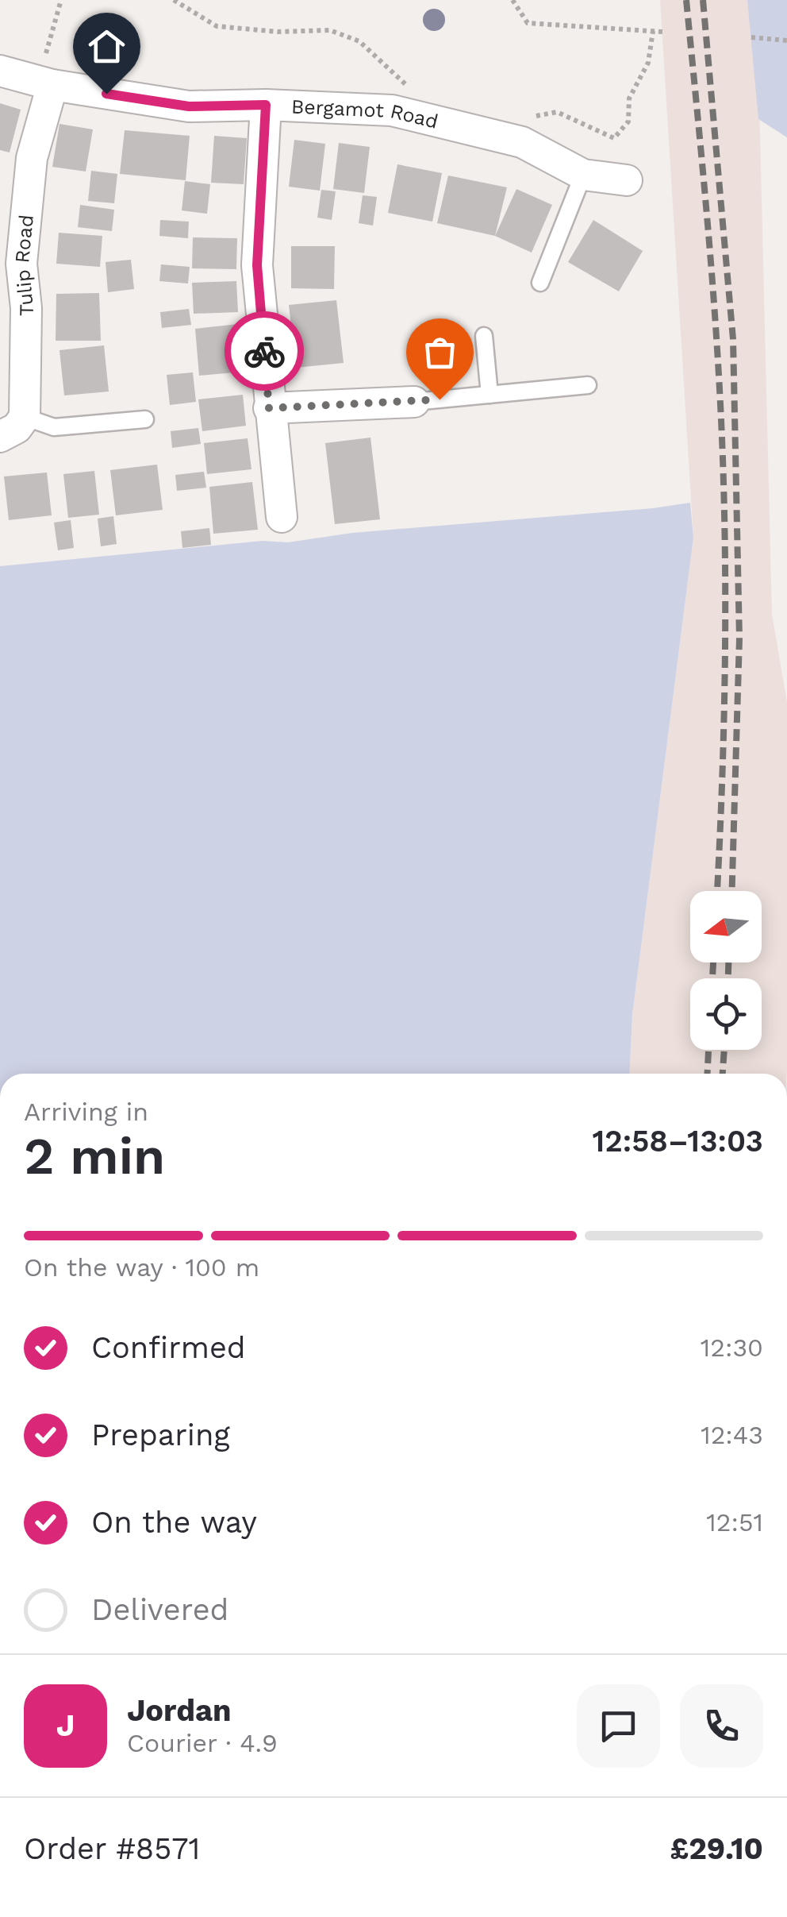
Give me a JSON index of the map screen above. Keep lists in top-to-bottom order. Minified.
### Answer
{"streets":{"street":["Bergamot Road","Tulip Road"]},"crossings":[["Bergamot Road","Tulip Road"]],"north":"left","page":{"heading":["2 min","Arriving in","12:58–13:03"],"panel":["Jordan","Courier · 4.9","Order #8571","£29.10"],"bar":"On the way · 100 m","list":[["Confirmed","12:30"],["Preparing","12:43"],["On the way","12:51"],"Delivered"],"round":"J"}}
